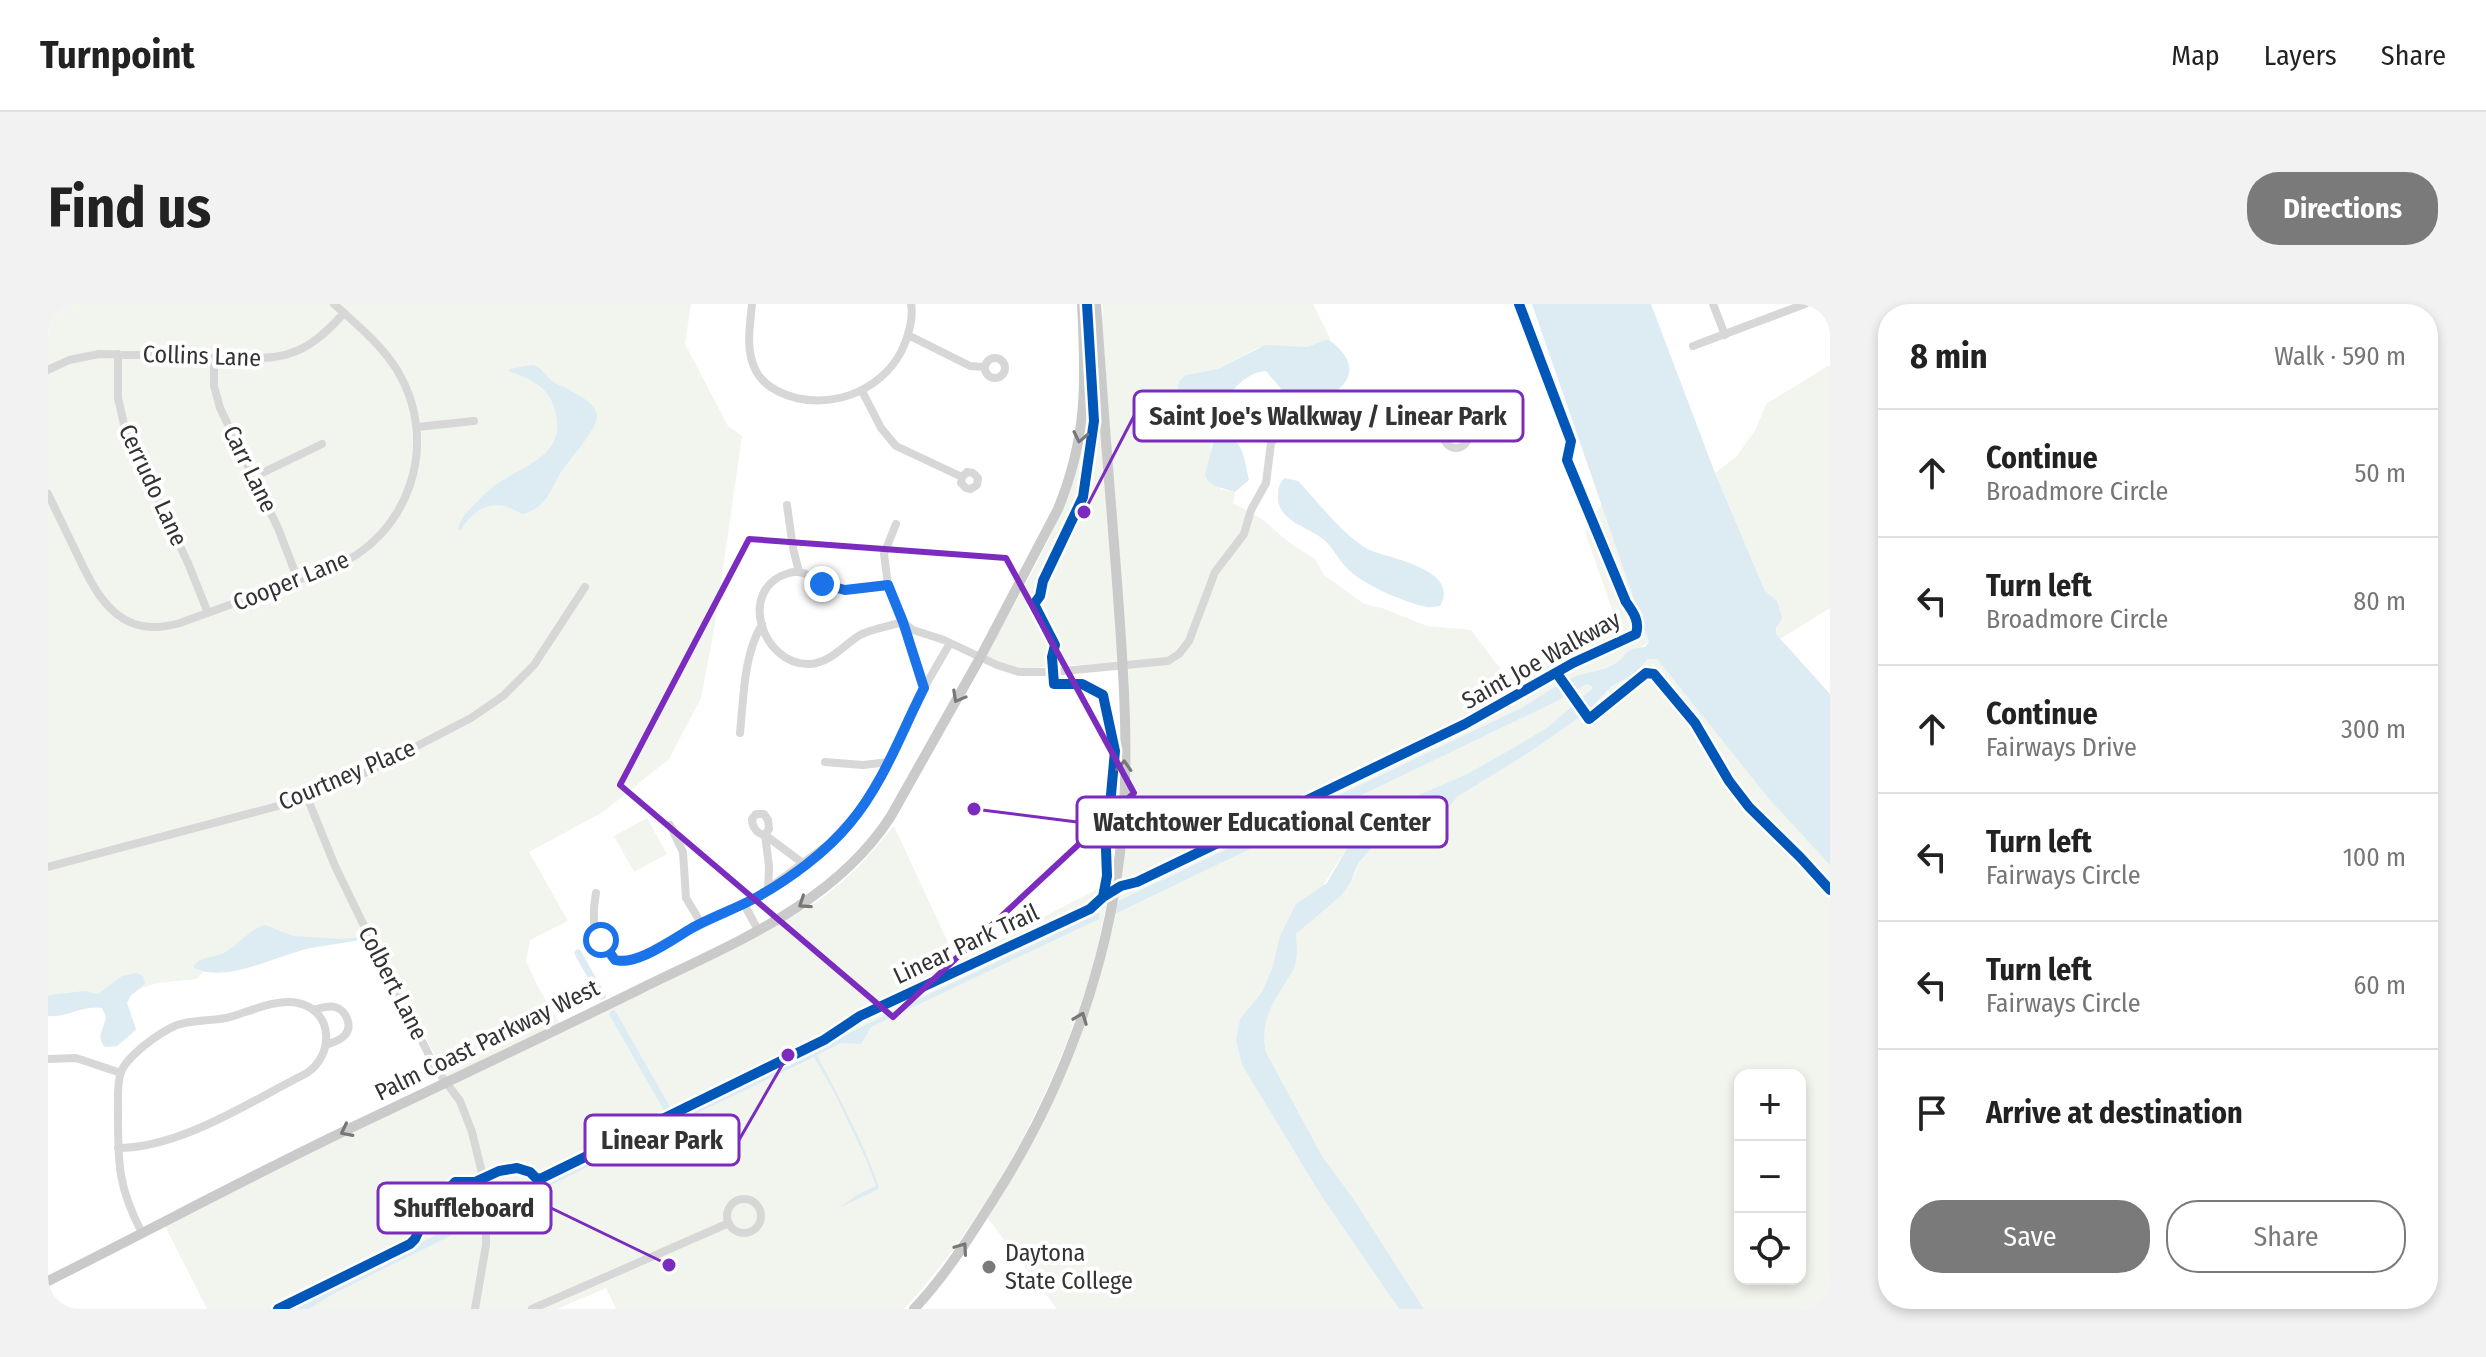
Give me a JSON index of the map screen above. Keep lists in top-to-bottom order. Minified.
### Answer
{"streets":{"main road":["Palm Coast Parkway West"],"street":["Collins Lane","Carr Lane","Cerrudo Lane","Cooper Lane","Courtney Place","Colbert Lane"],"cycle path":["Saint Joe Walkway","Linear Park Trail"]},"crossings":[["Collins Lane","Carr Lane"],["Collins Lane","Cerrudo Lane"],["Collins Lane","Cooper Lane"],["Carr Lane","Cooper Lane"],["Cerrudo Lane","Cooper Lane"],["Courtney Place","Colbert Lane"],["Colbert Lane","Palm Coast Parkway West"]],"one_way":["Palm Coast Parkway West"],"places":["Saint Joe's Walkway / Linear Park","Watchtower Educational Center","Linear Park","Shuffleboard","Daytona State College"],"page":{"header":"Turnpoint","nav":["Map","Layers","Share"],"buttons":["Directions",["Save","Share"]],"title":"Find us","heading":["8 min","Walk · 590 m"],"list":[["Continue","Broadmore Circle","50 m"],["Turn left","Broadmore Circle","80 m"],["Continue","Fairways Drive","300 m"],["Turn left","Fairways Circle","100 m"],["Turn left","Fairways Circle","60 m"],"Arrive at destination"],"map_buttons":["+","−"]}}
